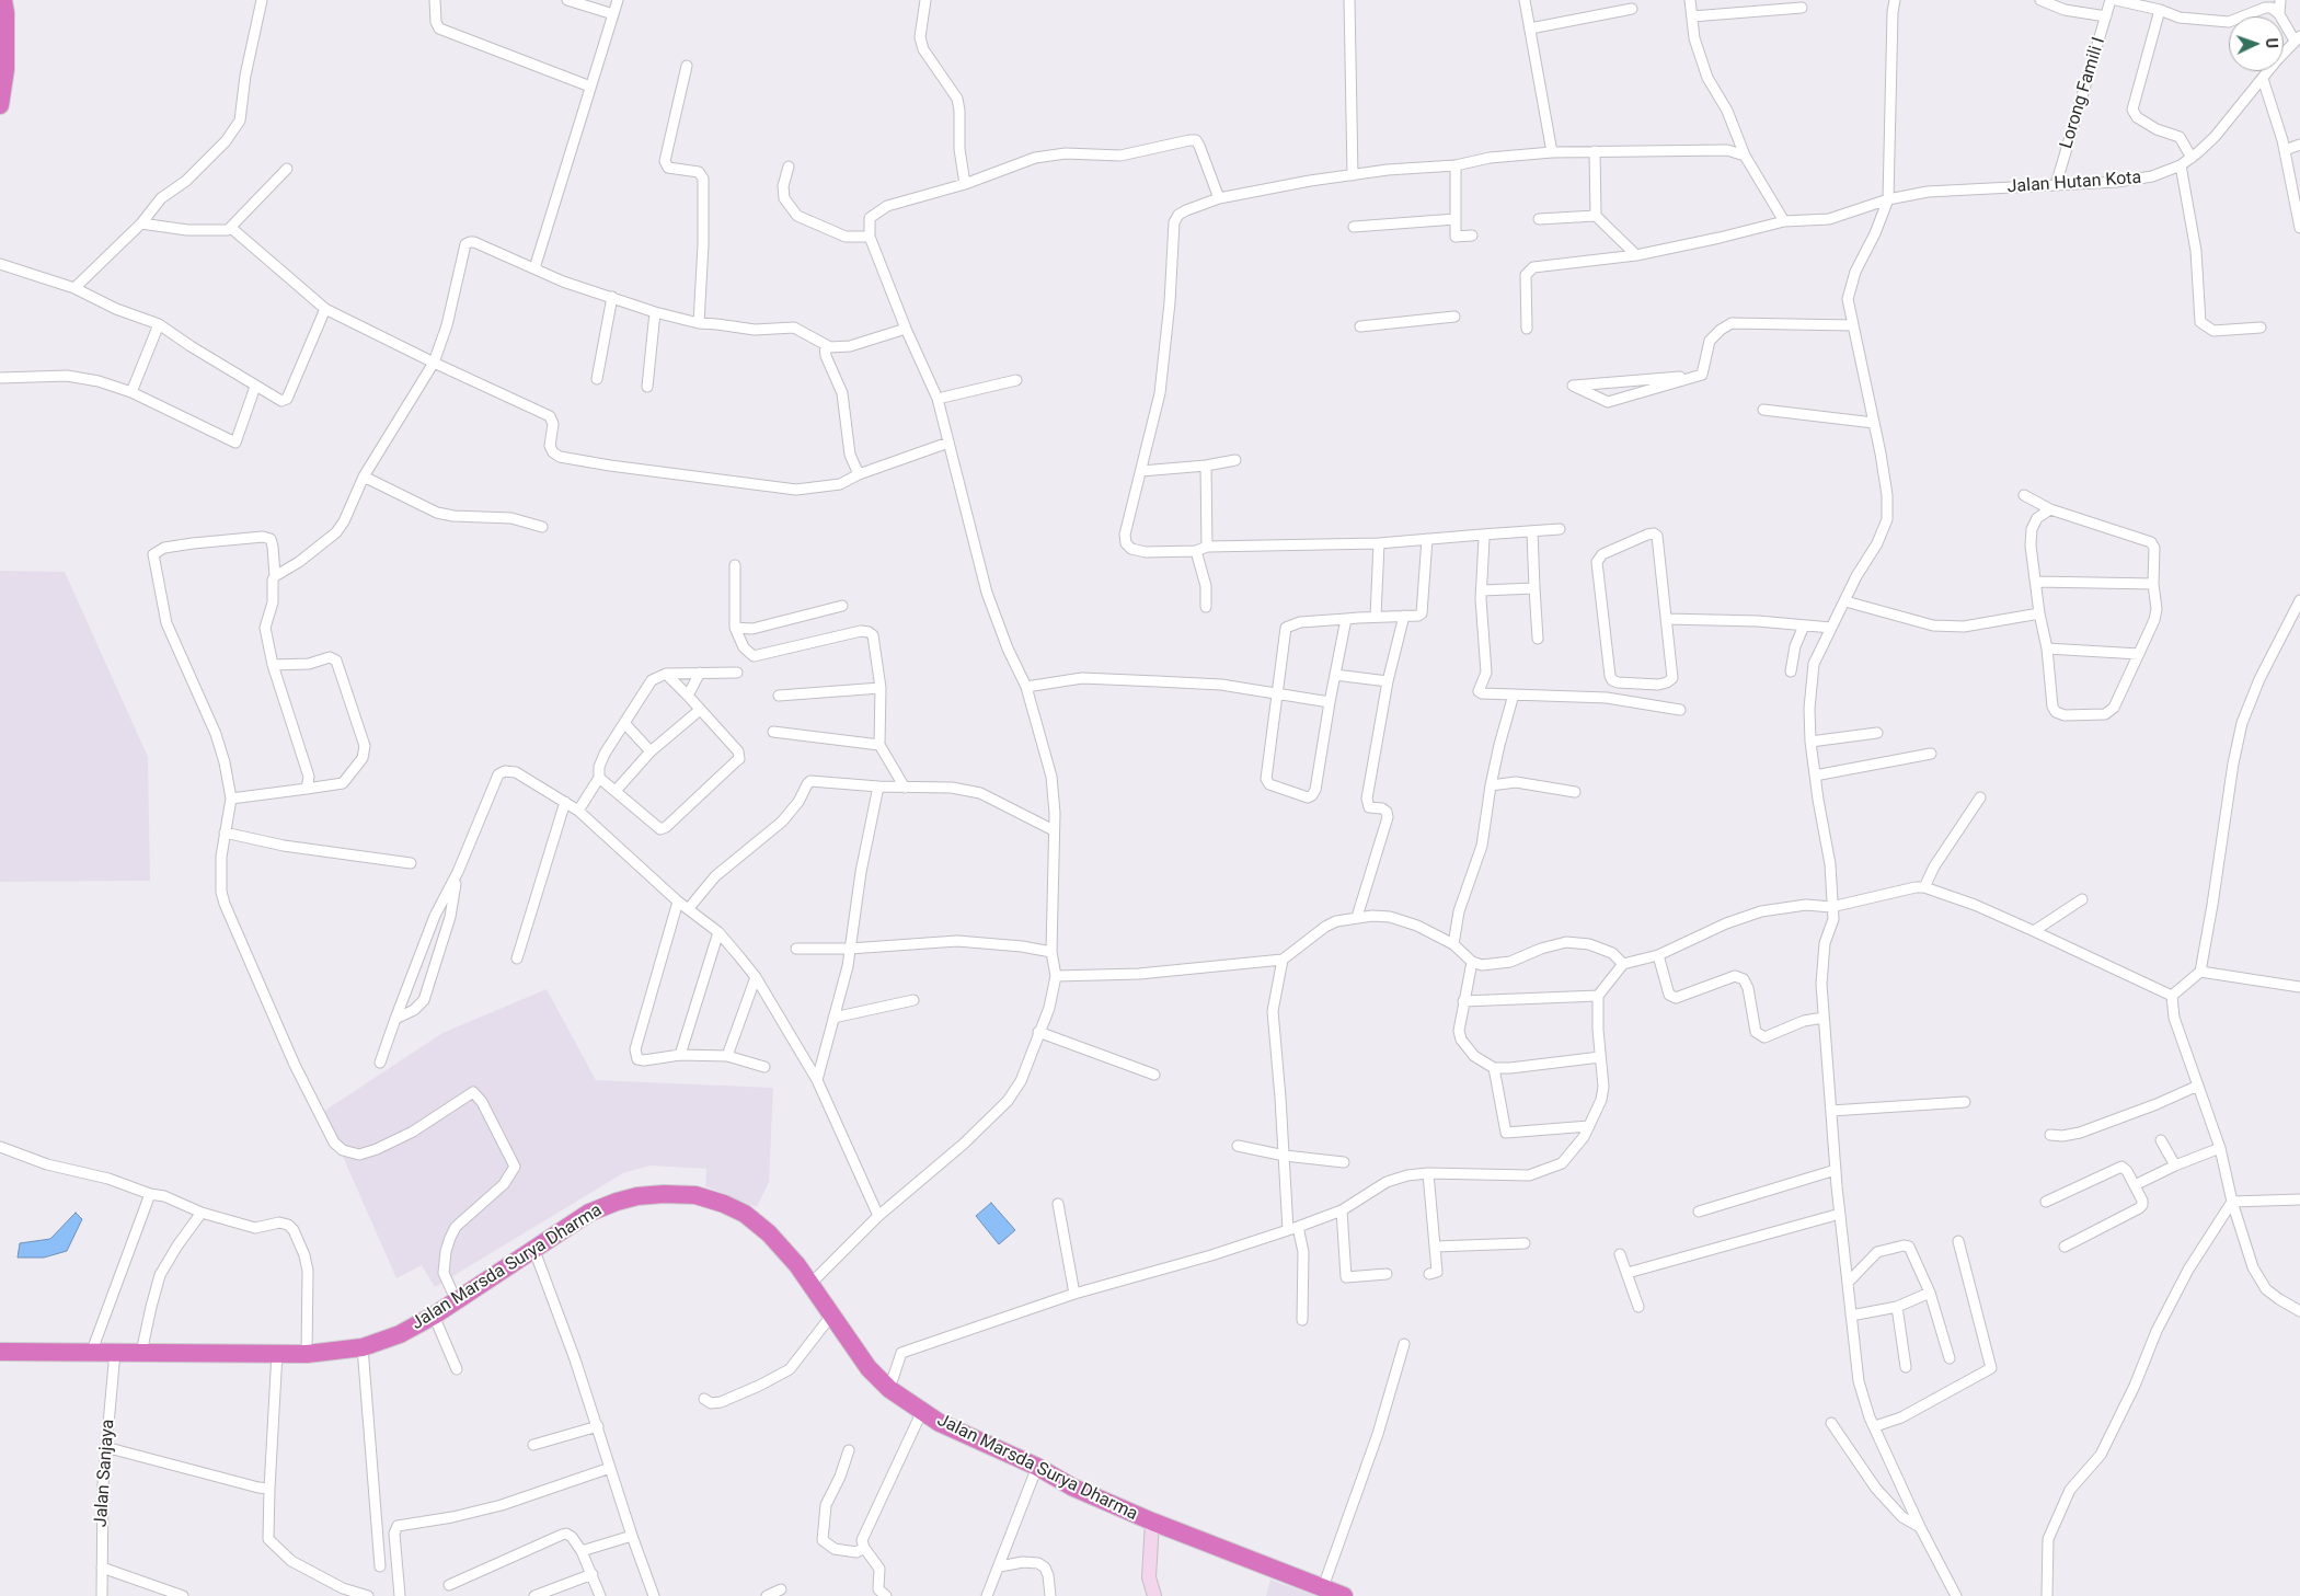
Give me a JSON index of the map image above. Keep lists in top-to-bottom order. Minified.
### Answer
{"streets":{"highway":["Jalan Marsda Surya Dharma"],"street":["Lorong Famili I","Jalan Hutan Kota","Jalan Sanjaya"]},"crossings":[["Lorong Famili I","Jalan Hutan Kota"],["Jalan Marsda Surya Dharma","Jalan Sanjaya"]],"north":"right"}
